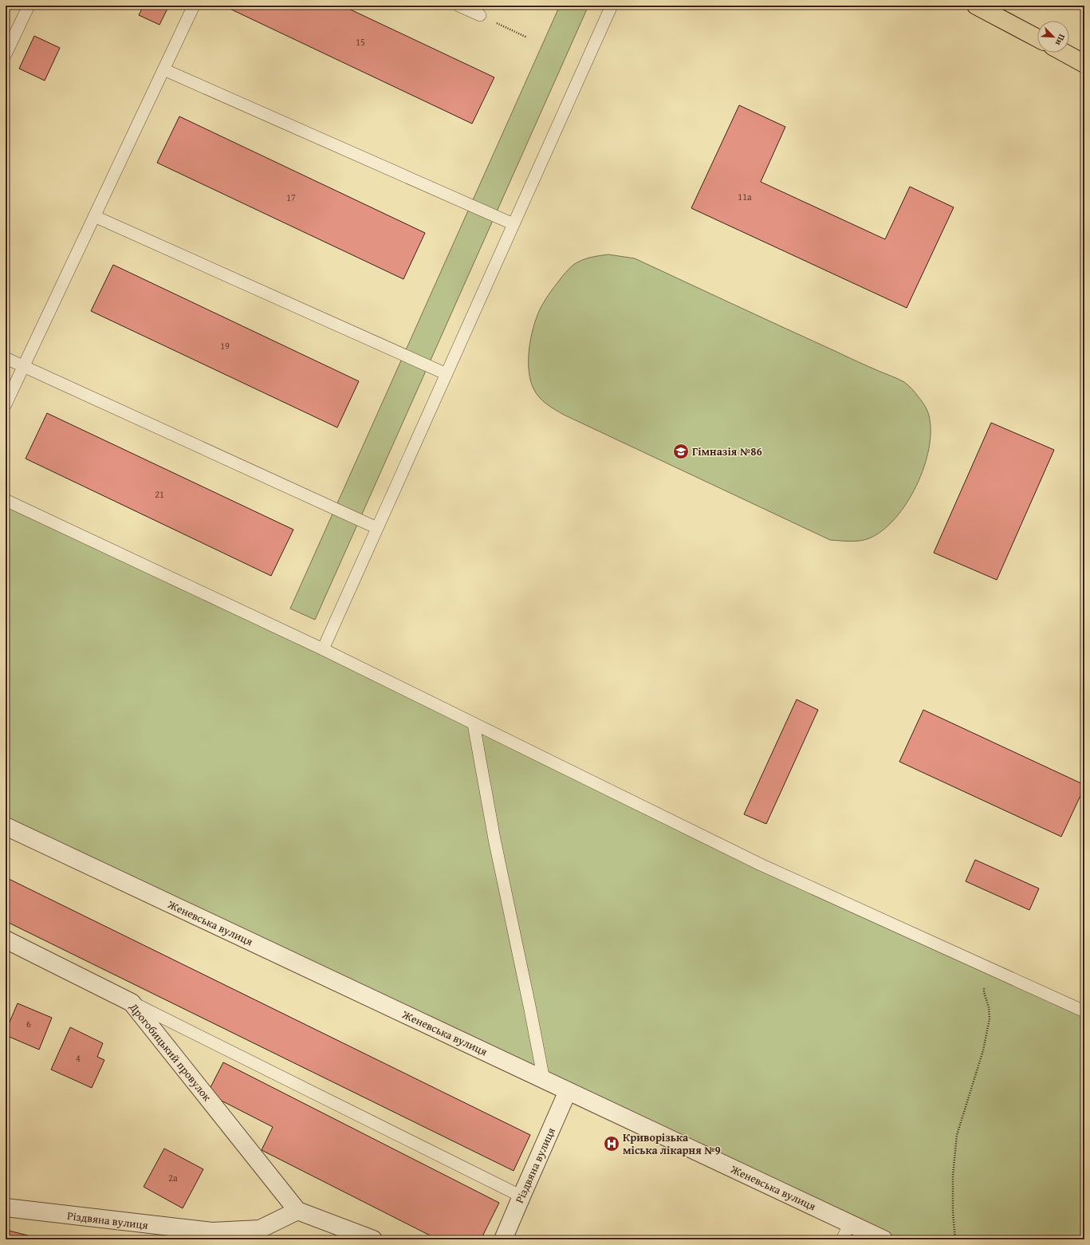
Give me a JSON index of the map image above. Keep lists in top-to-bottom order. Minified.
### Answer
{"streets":{"street":["Женевська вулиця","Дрогобицький провулок","Різдвяна вулиця"]},"crossings":[["Женевська вулиця","Різдвяна вулиця"],["Дрогобицький провулок","Різдвяна вулиця"]],"places":{"school or university":["Гімназія №86"],"hospital":["Криворізька міська лікарня №9"]},"house_numbers":["15","11а","17","19","21","6","4","2а"],"north":"bottom right"}
